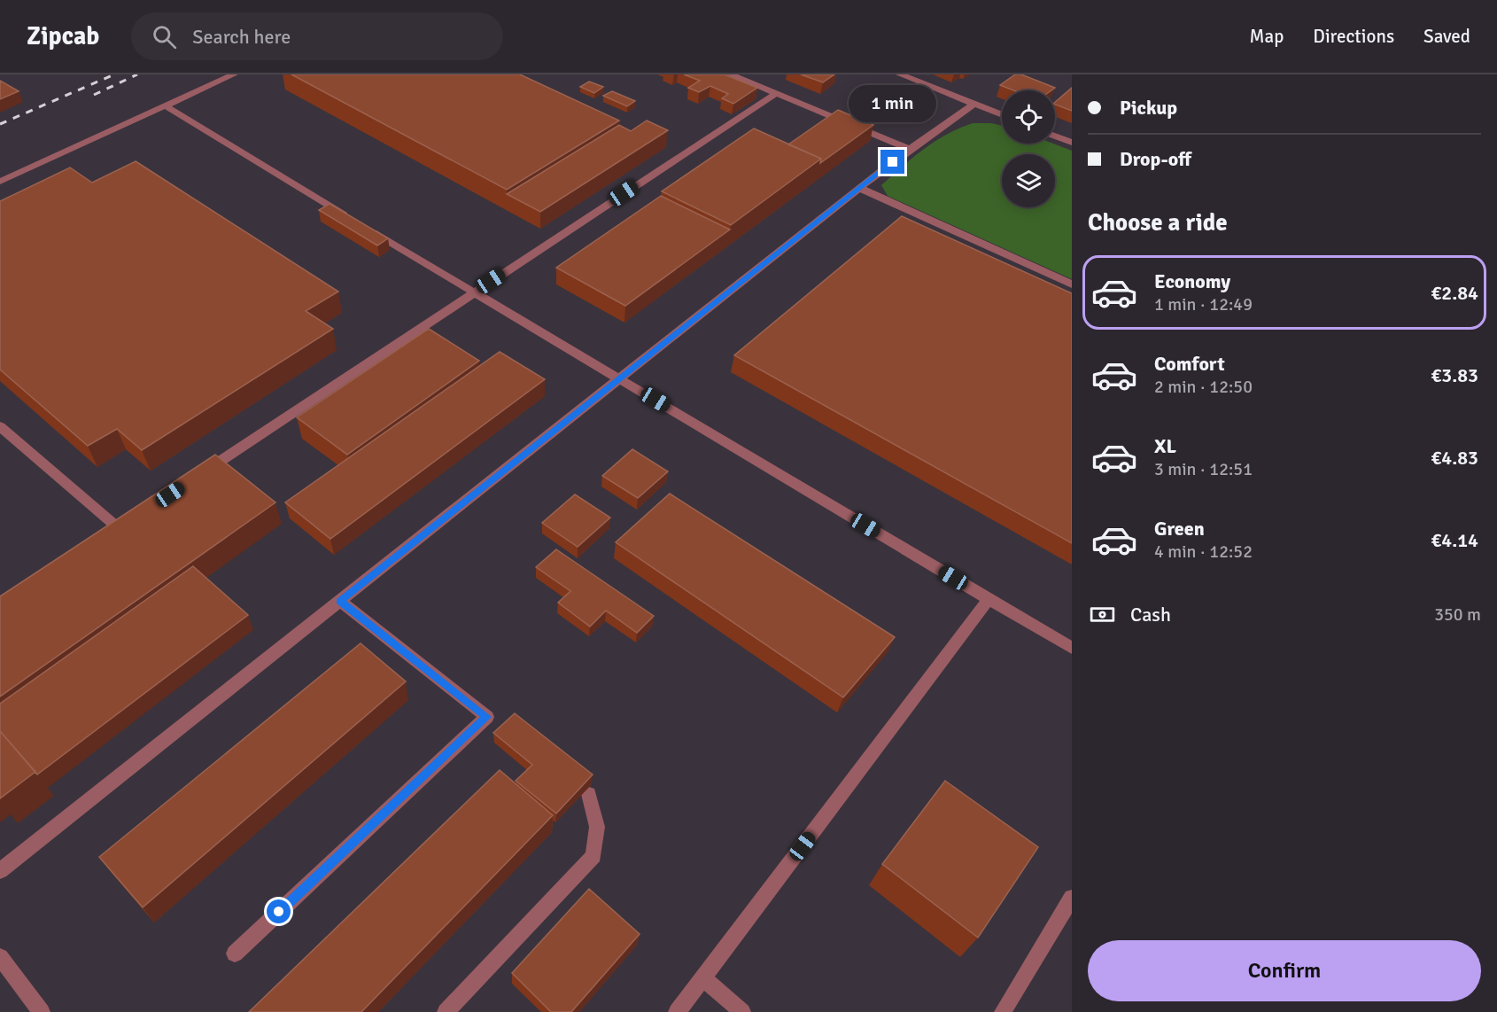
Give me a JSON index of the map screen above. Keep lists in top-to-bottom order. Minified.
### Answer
{"page":{"header":"Zipcab","search":"Search here","nav":["Map","Directions","Saved"],"banner":["Pickup","Drop-off"],"bubble":"1 min","heading":"Choose a ride","list":[{"name":"Economy","note":"1 min · 12:49","value":"€2.84"},{"name":"Comfort","note":"2 min · 12:50","value":"€3.83"},{"name":"XL","note":"3 min · 12:51","value":"€4.83"},{"name":"Green","note":"4 min · 12:52","value":"€4.14"}],"pay":["Cash","350 m"],"buttons":"Confirm"}}
